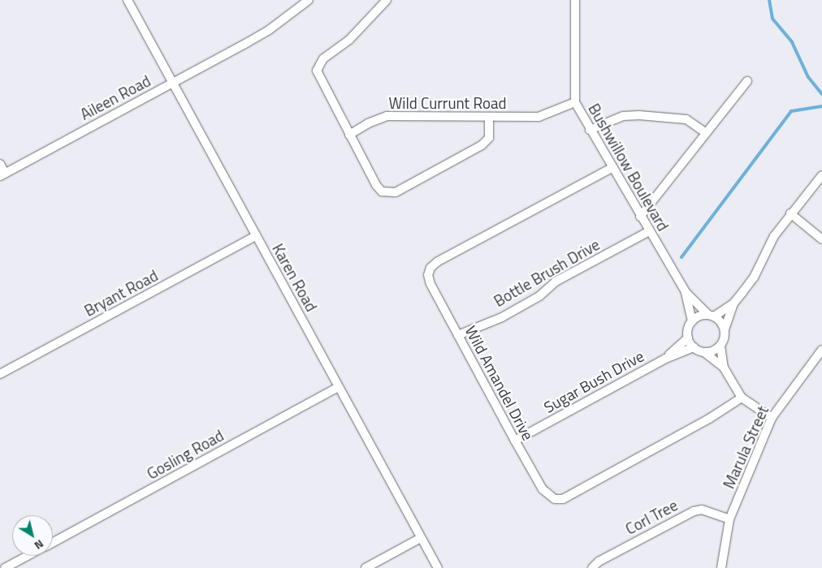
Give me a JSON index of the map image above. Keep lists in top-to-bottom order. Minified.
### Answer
{"streets":{"street":["Aileen Road","Wild Currunt Road","Bushwillow Boulevard","Bottle Brush Drive","Karen Road","Bryant Road","Sugar Bush Drive","Wild Amandel Drive","Marula Street","Gosling Road","Corl Tree"]},"crossings":[["Aileen Road","Karen Road"],["Wild Currunt Road","Bushwillow Boulevard"],["Bushwillow Boulevard","Bottle Brush Drive"],["Bushwillow Boulevard","Sugar Bush Drive"],["Bushwillow Boulevard","Wild Amandel Drive"],["Bottle Brush Drive","Wild Amandel Drive"],["Karen Road","Bryant Road"],["Karen Road","Gosling Road"],["Sugar Bush Drive","Wild Amandel Drive"],["Marula Street","Corl Tree"]],"north":"bottom right"}
